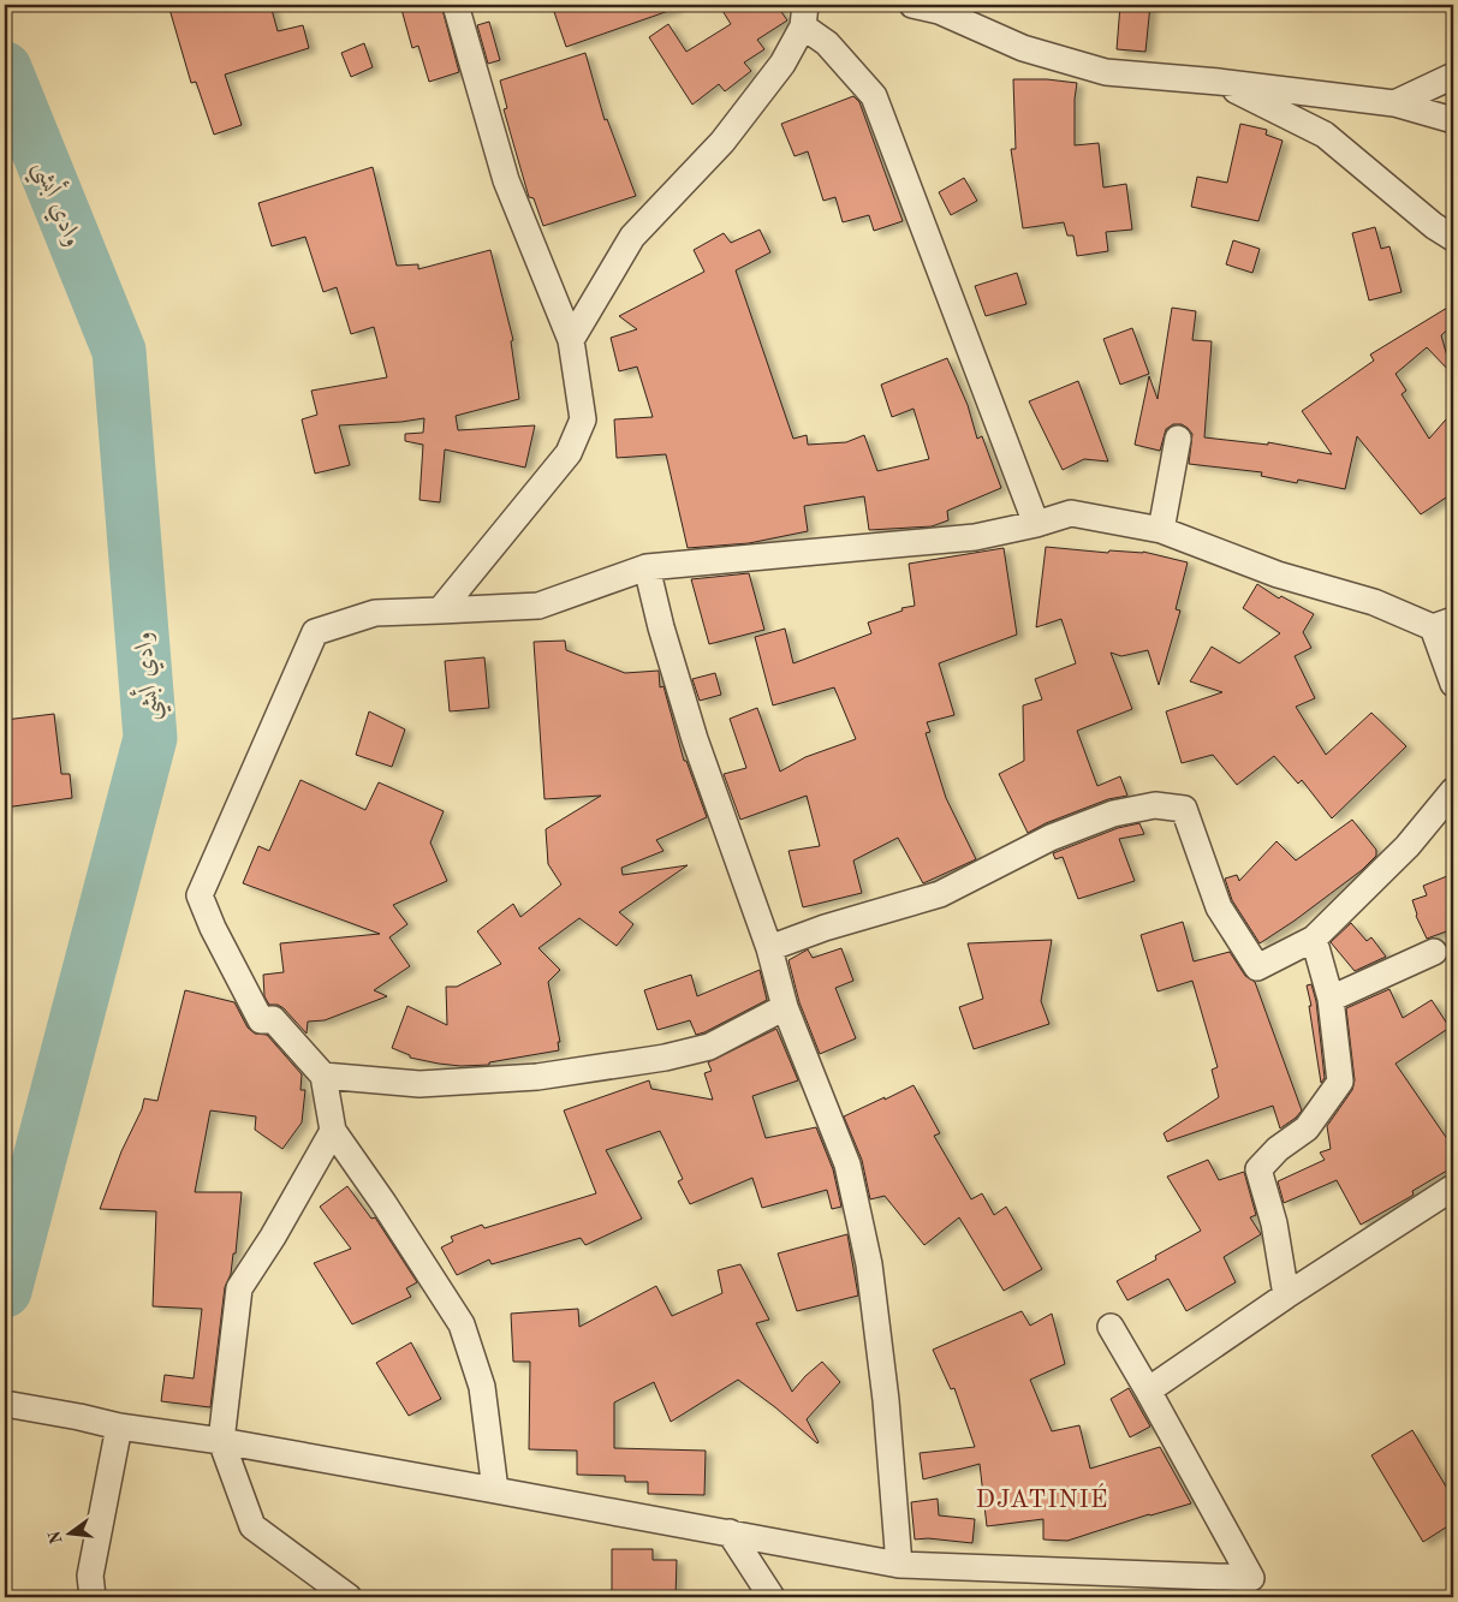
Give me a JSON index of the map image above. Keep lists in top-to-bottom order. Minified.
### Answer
{"districts":["DJATINIÉ"],"water":["وادي أبشي"],"north":"left"}
